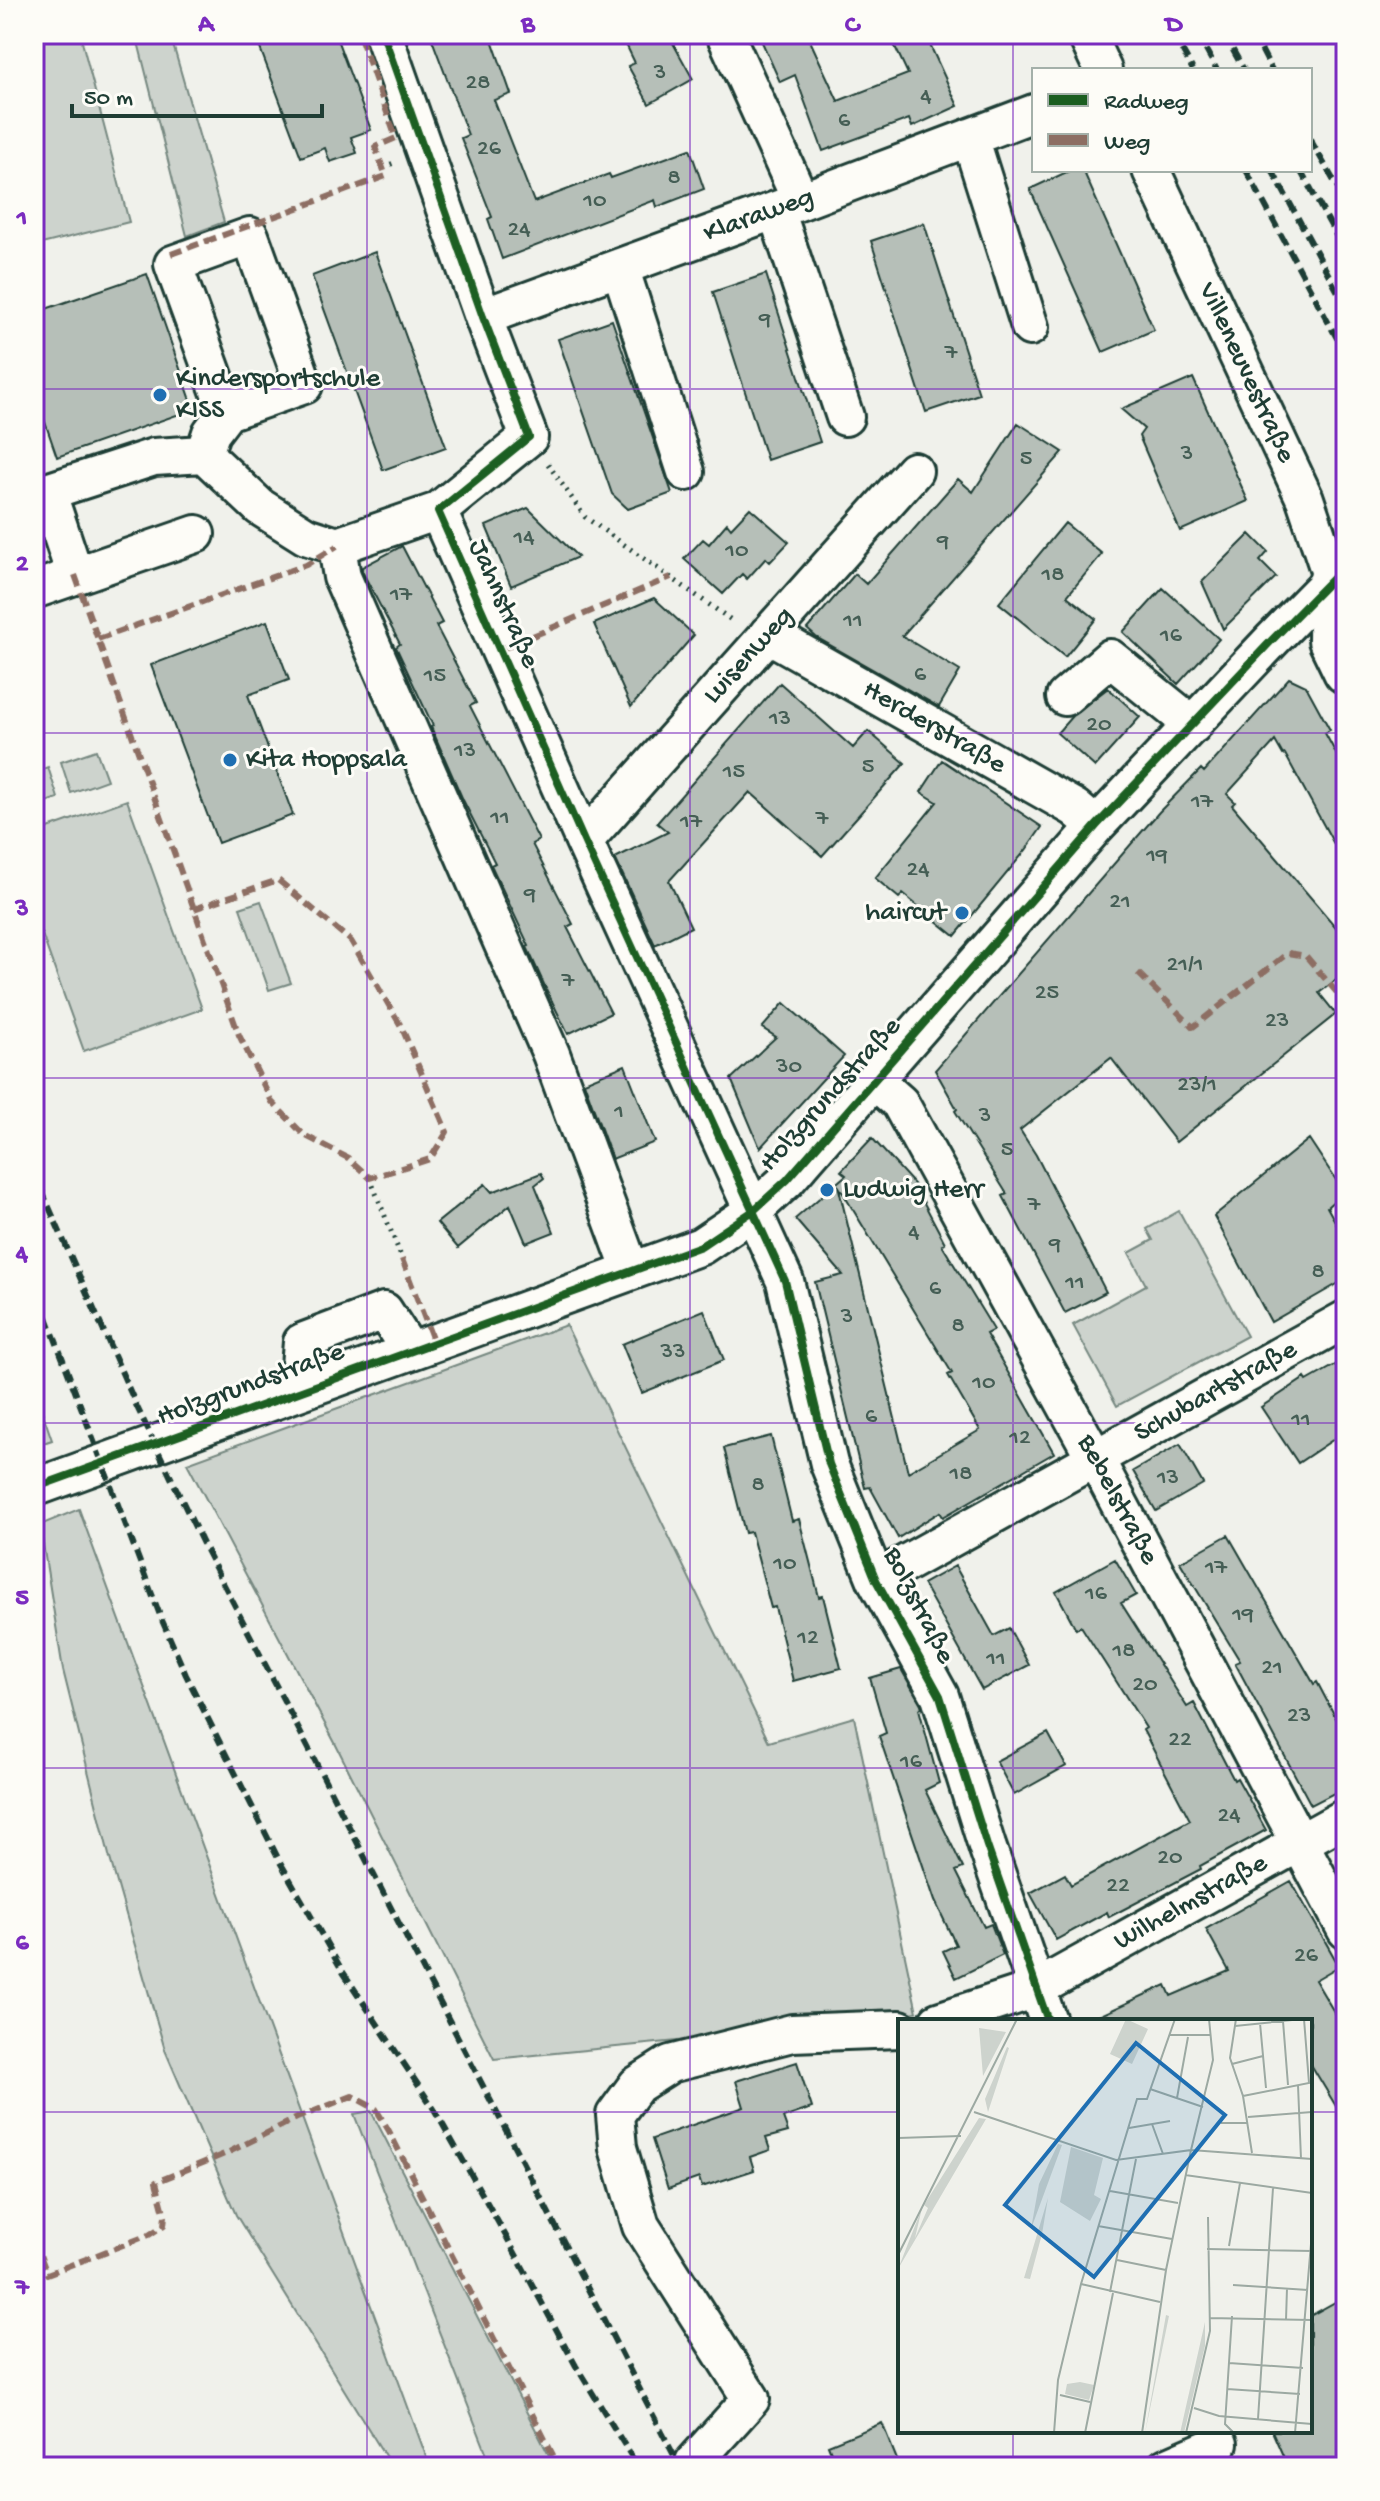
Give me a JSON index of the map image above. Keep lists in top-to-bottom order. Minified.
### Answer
{"streets":{"street":["Klaraweg","Villeneuvestraße","Jahnstraße","Luisenweg","Herderstraße","Holzgrundstraße","Schubartstraße","Bebelstraße","Bolzstraße","Wilhelmstraße"]},"crossings":[["Villeneuvestraße","Holzgrundstraße"],["Jahnstraße","Luisenweg"],["Jahnstraße","Holzgrundstraße"],["Jahnstraße","Bolzstraße"],["Luisenweg","Herderstraße"],["Herderstraße","Holzgrundstraße"],["Holzgrundstraße","Bebelstraße"],["Holzgrundstraße","Bolzstraße"],["Schubartstraße","Bebelstraße"],["Schubartstraße","Bolzstraße"],["Bebelstraße","Wilhelmstraße"],["Bolzstraße","Wilhelmstraße"]],"places":["Kindersportschule KISS","Kita Hoppsala","haircut","Ludwig Herr"],"house_numbers":["3","28","4","6","26","8","10","24","9","7","3","5","14","9","10","18","17","11","16","6","15","13","20","13","5","15","17","11","7","17","19","24","9","21","21/1","7","25","23","30","23/1","1","3","5","7","4","9","8","11","6","3","8","33","10","6","11","12","18","13","8","10","17","16","19","12","18","11","21","20","23","22","16","24","20","22","26"],"legend":["Radweg","Weg"],"scale_bar":"50 m","grid":{"columns":["A","B","C","D"],"rows":["1","2","3","4","5","6","7"]}}
